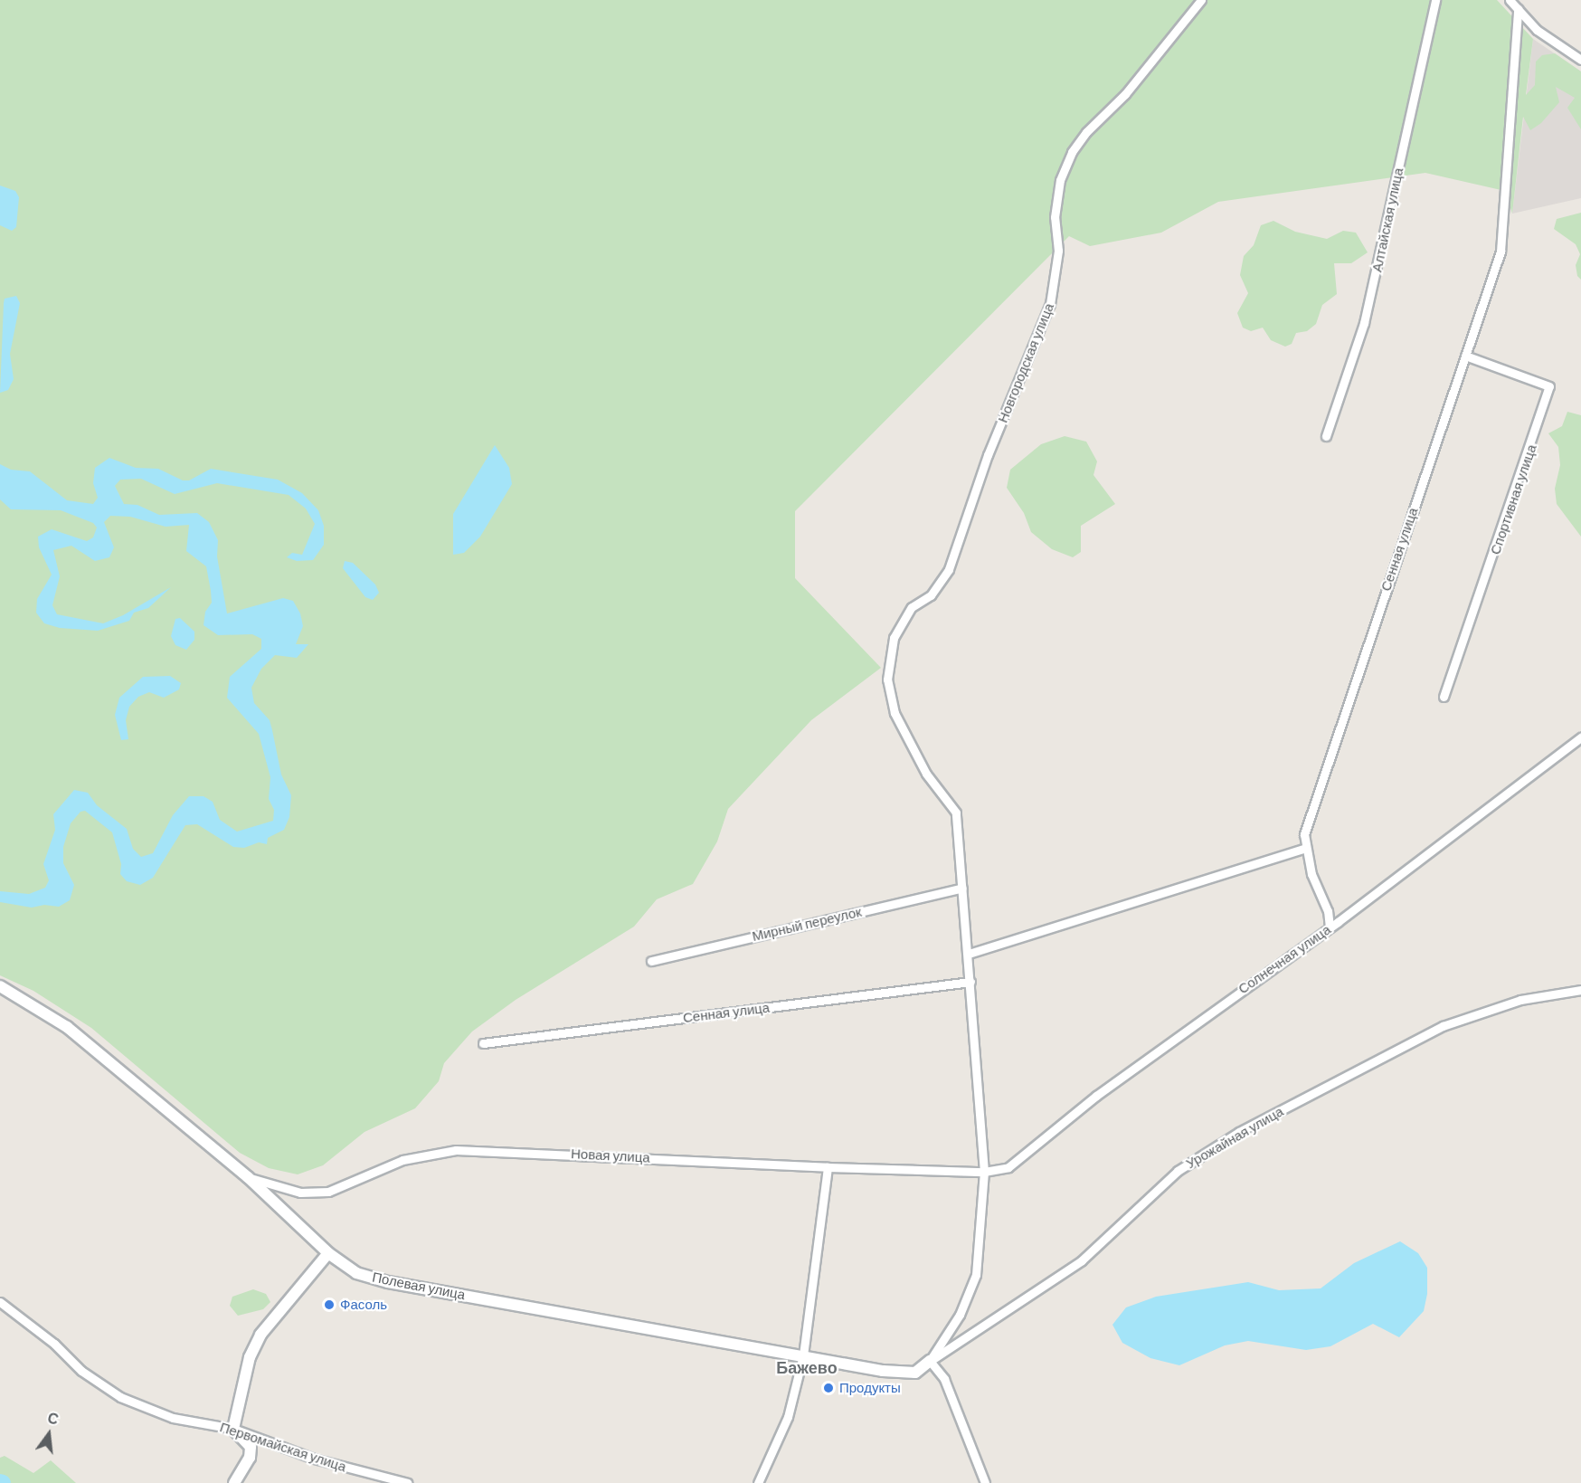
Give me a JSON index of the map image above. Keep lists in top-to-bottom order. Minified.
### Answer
{"streets":{"street":["Алтайская улица","Новгородская улица","Спортивная улица","Сенная улица","Мирный переулок","Солнечная улица","Урожайная улица","Новая улица","Полевая улица","Первомайская улица"]},"crossings":[["Новгородская улица","Сенная улица"],["Новгородская улица","Мирный переулок"],["Новгородская улица","Солнечная улица"],["Новгородская улица","Урожайная улица"],["Новгородская улица","Новая улица"],["Новгородская улица","Полевая улица"],["Спортивная улица","Сенная улица"],["Сенная улица","Солнечная улица"],["Солнечная улица","Новая улица"],["Урожайная улица","Полевая улица"],["Новая улица","Полевая улица"]],"districts":["Бажево"],"places":["Фасоль","Продукты"],"north":"top"}
